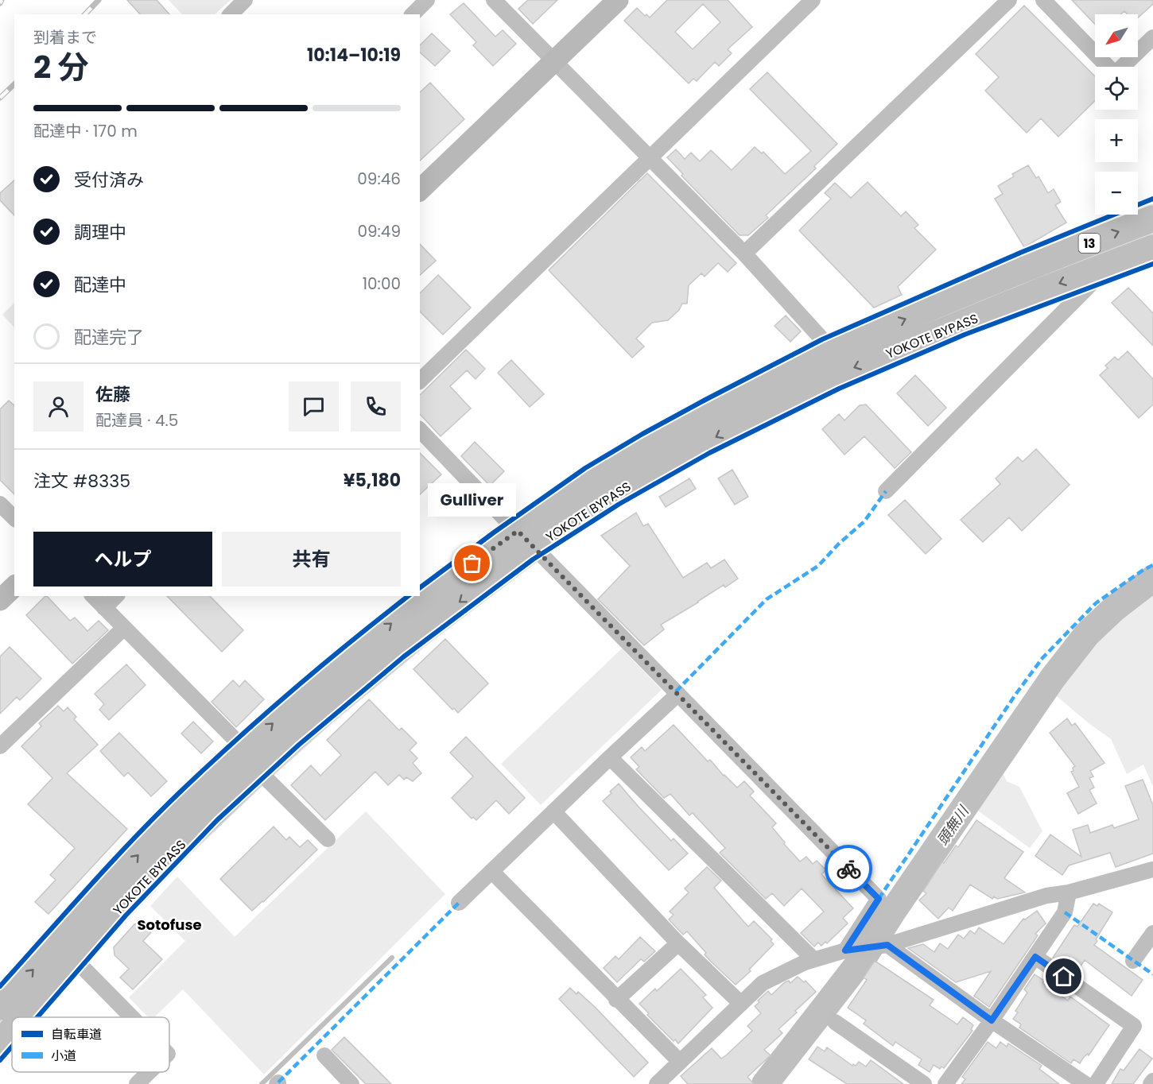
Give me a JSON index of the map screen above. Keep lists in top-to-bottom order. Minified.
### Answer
{"streets":{"highway":["13","YOKOTE BYPASS"]},"districts":["Sotofuse"],"water":["頭無川"],"places":["Gulliver"],"legend":["自転車道","小道"],"north":"bottom left","page":{"map_buttons":["+","−"],"heading":["2 分","到着まで","10:14–10:19"],"panel":["佐藤","配達員 · 4.5","注文 #8335","¥5,180"],"bar":"配達中 · 170 m","list":[["受付済み","09:46"],["調理中","09:49"],["配達中","10:00"],"配達完了"],"bubble":"Gulliver","buttons":["ヘルプ","共有"]}}
